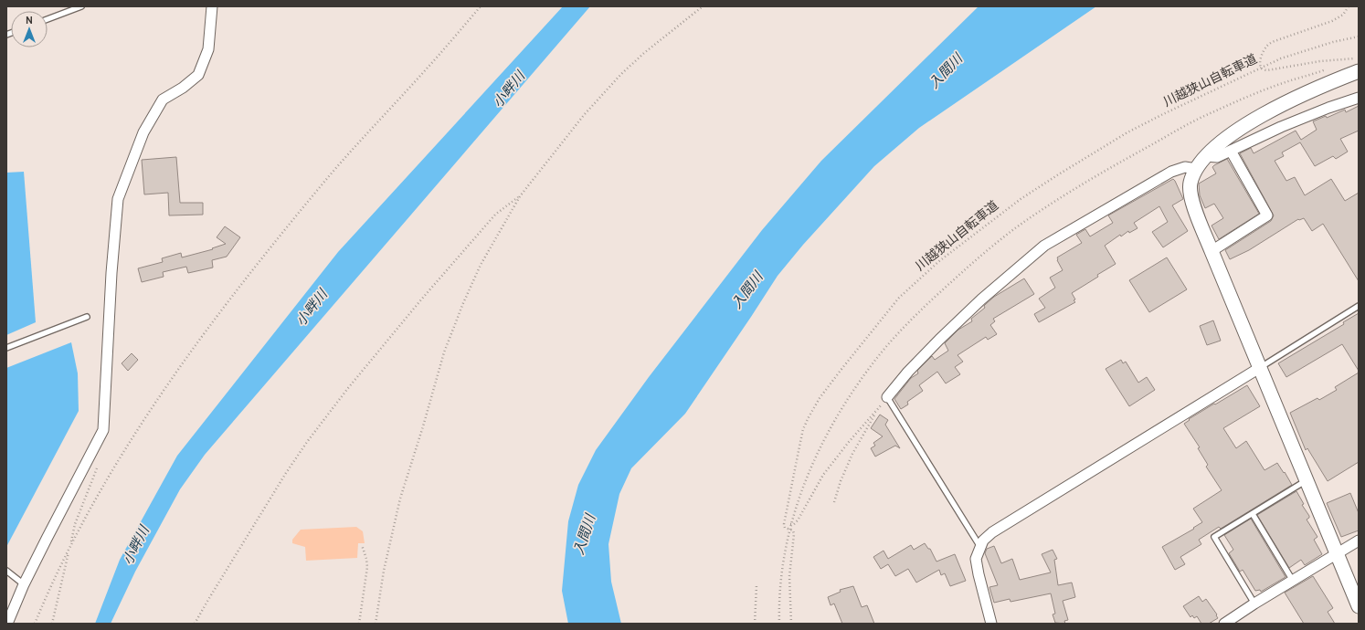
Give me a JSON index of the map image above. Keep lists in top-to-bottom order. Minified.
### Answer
{"streets":{"path":["川越狭山自転車道"]},"water":["入間川","小畔川"],"north":"top"}
